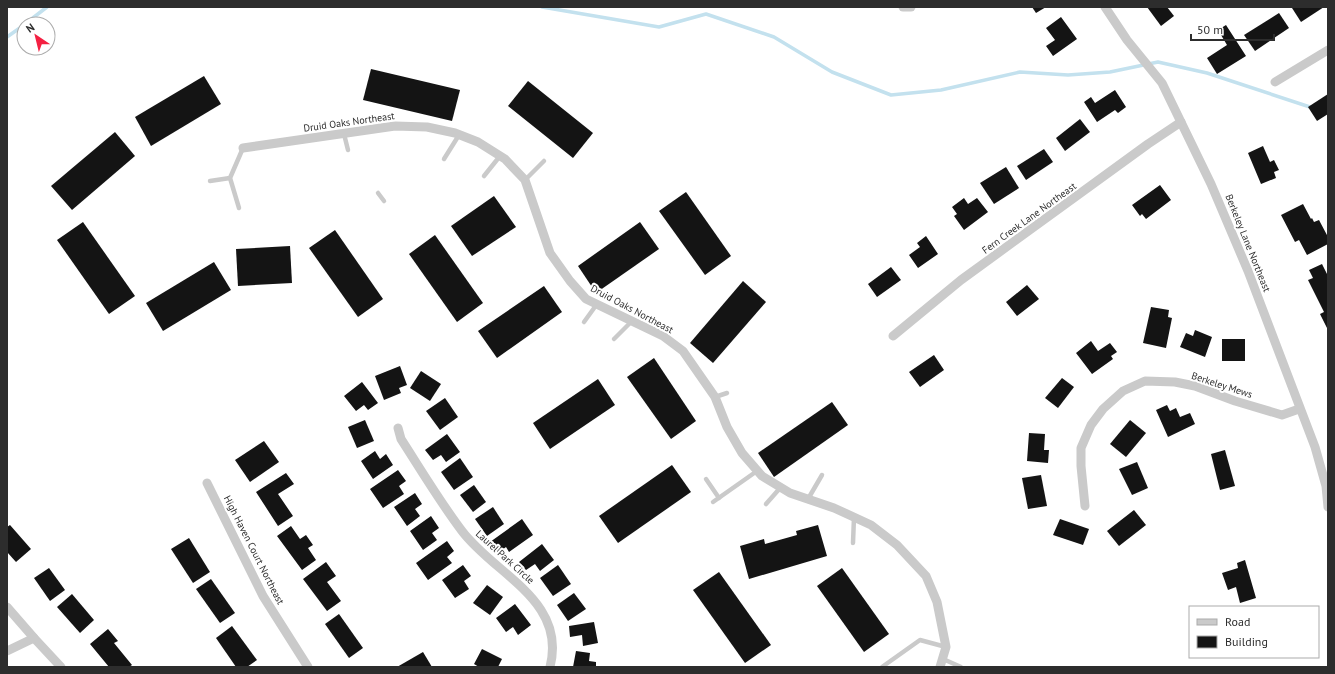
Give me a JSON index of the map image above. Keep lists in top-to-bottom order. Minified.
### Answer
{"streets":{"street":["Druid Oaks Northeast","Fern Creek Lane Northeast","Berkeley Lane Northeast","Berkeley Mews","High Haven Court Northeast","Laurel Park Circle"]},"crossings":[["Fern Creek Lane Northeast","Berkeley Lane Northeast"],["Berkeley Lane Northeast","Berkeley Mews"]],"legend":["Road","Building"],"scale_bar":"50 m","north":"top left"}
